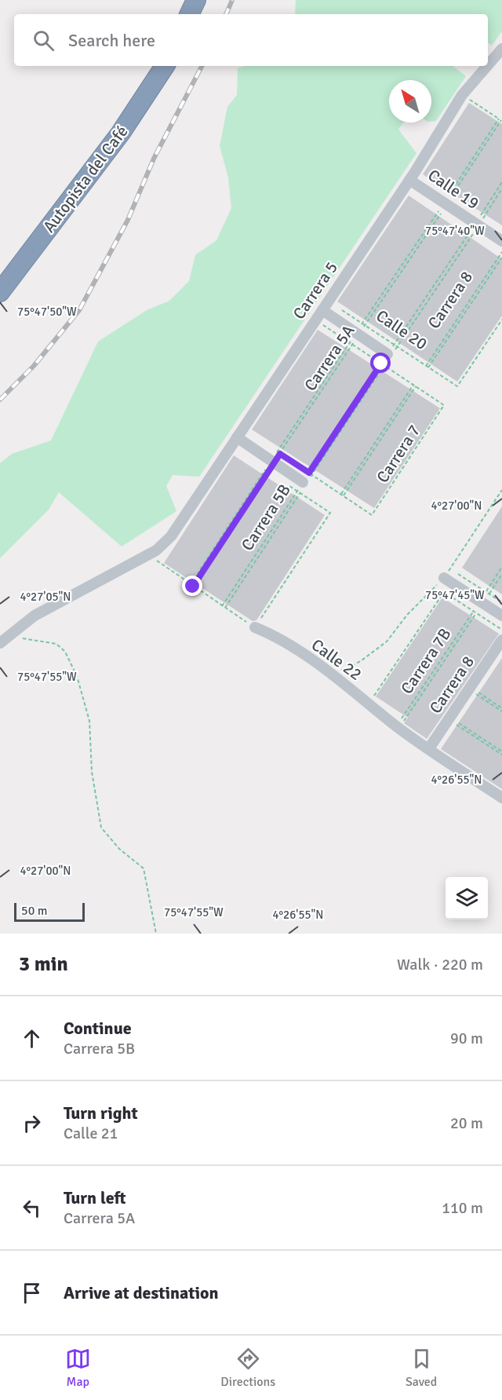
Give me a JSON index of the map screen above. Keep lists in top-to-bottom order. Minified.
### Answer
{"streets":{"highway":["Autopista del Café"],"street":["Calle 19","Carrera 5","Carrera 8","Calle 20","Calle 22"],"path":["Carrera 5A","Carrera 7","Carrera 5B","Carrera 7B"]},"crossings":[["Calle 19","Carrera 5"],["Calle 19","Carrera 5A"],["Calle 19","Carrera 5B"],["Carrera 5","Calle 20"],["Carrera 8","Calle 20"],["Carrera 8","Calle 22"],["Calle 20","Carrera 5A"],["Calle 20","Carrera 7"],["Calle 20","Carrera 5B"]],"scale_bar":"50 m","north":"top left","page":{"search":"Search here","scale":"50 m","heading":["3 min","Walk · 220 m"],"list":[["Continue","Carrera 5B","90 m"],["Turn right","Calle 21","20 m"],["Turn left","Carrera 5A","110 m"],"Arrive at destination"],"nav":["Map","Directions","Saved"]},"coordinates":["75°47'40\"W","75°47'50\"W","4°27'00\"N","75°47'45\"W","4°27'05\"N","75°47'55\"W","4°26'55\"N"]}
